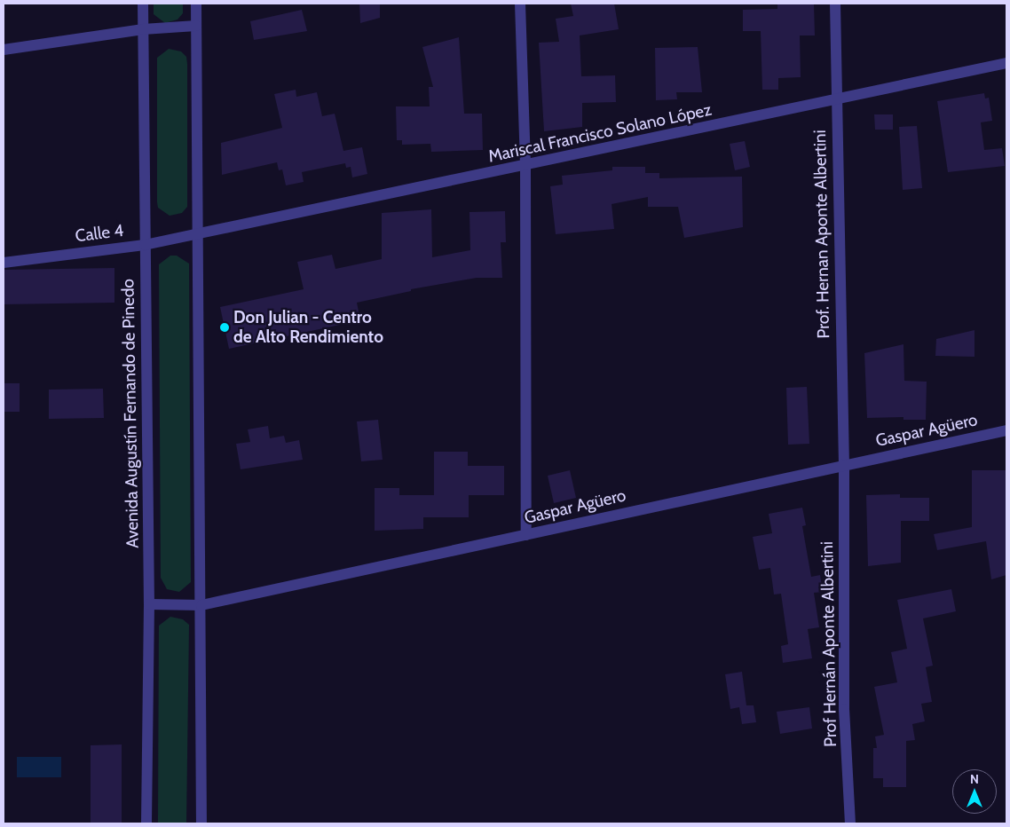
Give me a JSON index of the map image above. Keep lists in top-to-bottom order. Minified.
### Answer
{"streets":{"street":["Mariscal Francisco Solano López","Calle 4","Prof. Hernan Aponte Albertini","Avenida Augustín Fernando de Pinedo","Gaspar Agüero","Prof Hernán Aponte Albertini"]},"crossings":[["Mariscal Francisco Solano López","Calle 4"],["Mariscal Francisco Solano López","Prof. Hernan Aponte Albertini"],["Calle 4","Avenida Augustín Fernando de Pinedo"],["Prof. Hernan Aponte Albertini","Gaspar Agüero"],["Prof. Hernan Aponte Albertini","Prof Hernán Aponte Albertini"],["Avenida Augustín Fernando de Pinedo","Gaspar Agüero"],["Gaspar Agüero","Prof Hernán Aponte Albertini"]],"places":["Don Julian - Centro de Alto Rendimiento"],"north":"top"}
